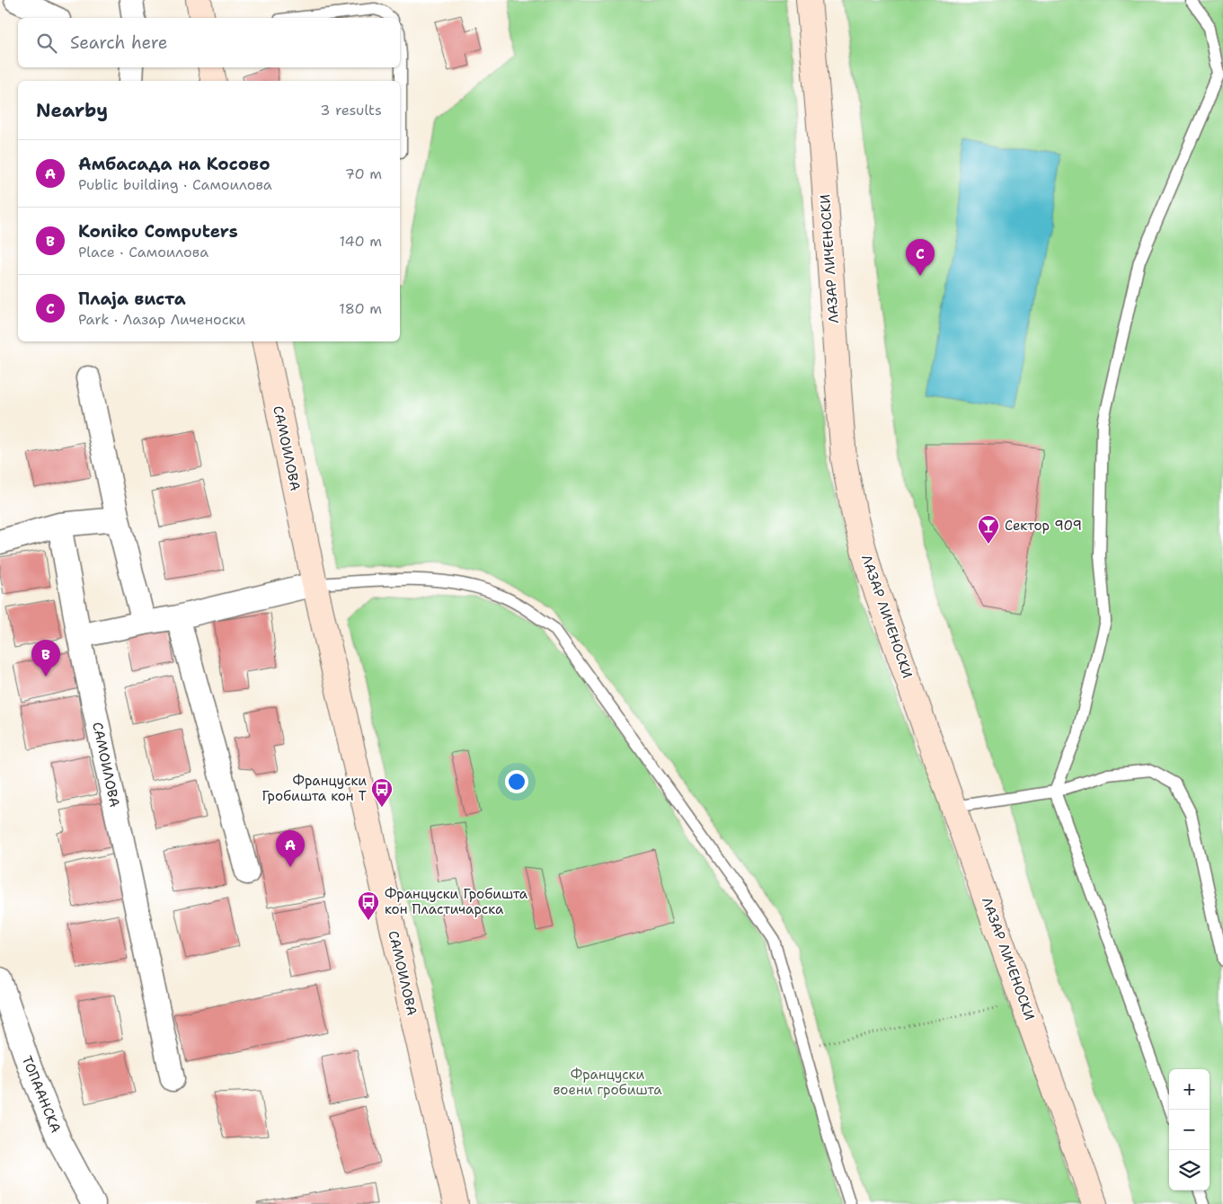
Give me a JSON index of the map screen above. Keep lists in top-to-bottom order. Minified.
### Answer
{"streets":{"street":["ЛАЗАР ЛИЧЕНОСКИ","САМОИЛОВА","ТОПААНСКА"]},"parks":["Француски воени гробишта"],"places":{"bar":["Сектор 909"],"bus stop":["Француски Гробишта кон Т","Француски Гробишта кон Пластичарска"]},"page":{"search":"Search here","heading":["Nearby","3 results"],"list":[{"mark":"A","name":"Амбасада на Косово","note":"Public building · Самоилова","value":"70 m"},{"mark":"B","name":"Koniko Computers","note":"Place · Самоилова","value":"140 m"},{"mark":"C","name":"Плаја виста","note":"Park · Лазар Личеноски","value":"180 m"}],"pins":["C","B","A"],"map_buttons":["+","−"]}}
